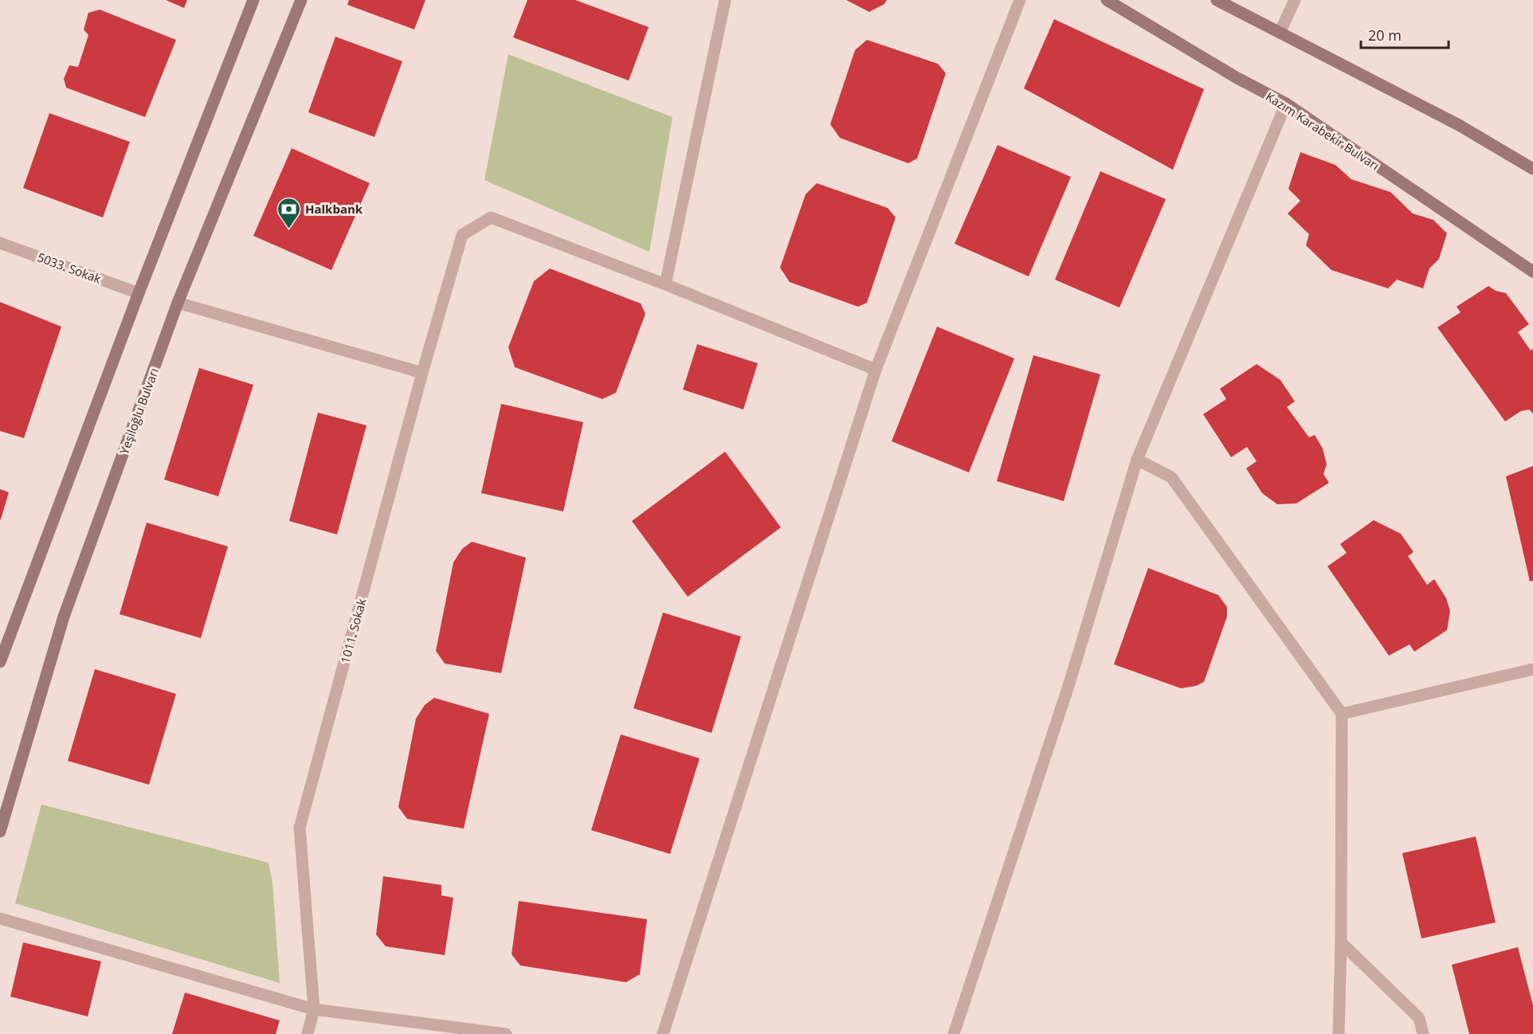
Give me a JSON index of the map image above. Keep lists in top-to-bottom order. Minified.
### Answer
{"streets":{"main road":["Kazım Karabekir Bulvarı","Yeşiloğlu Bulvarı"],"street":["5033. Sokak","1011. Sokak"]},"places":{"bank":["Halkbank"]},"scale_bar":"20 m"}
